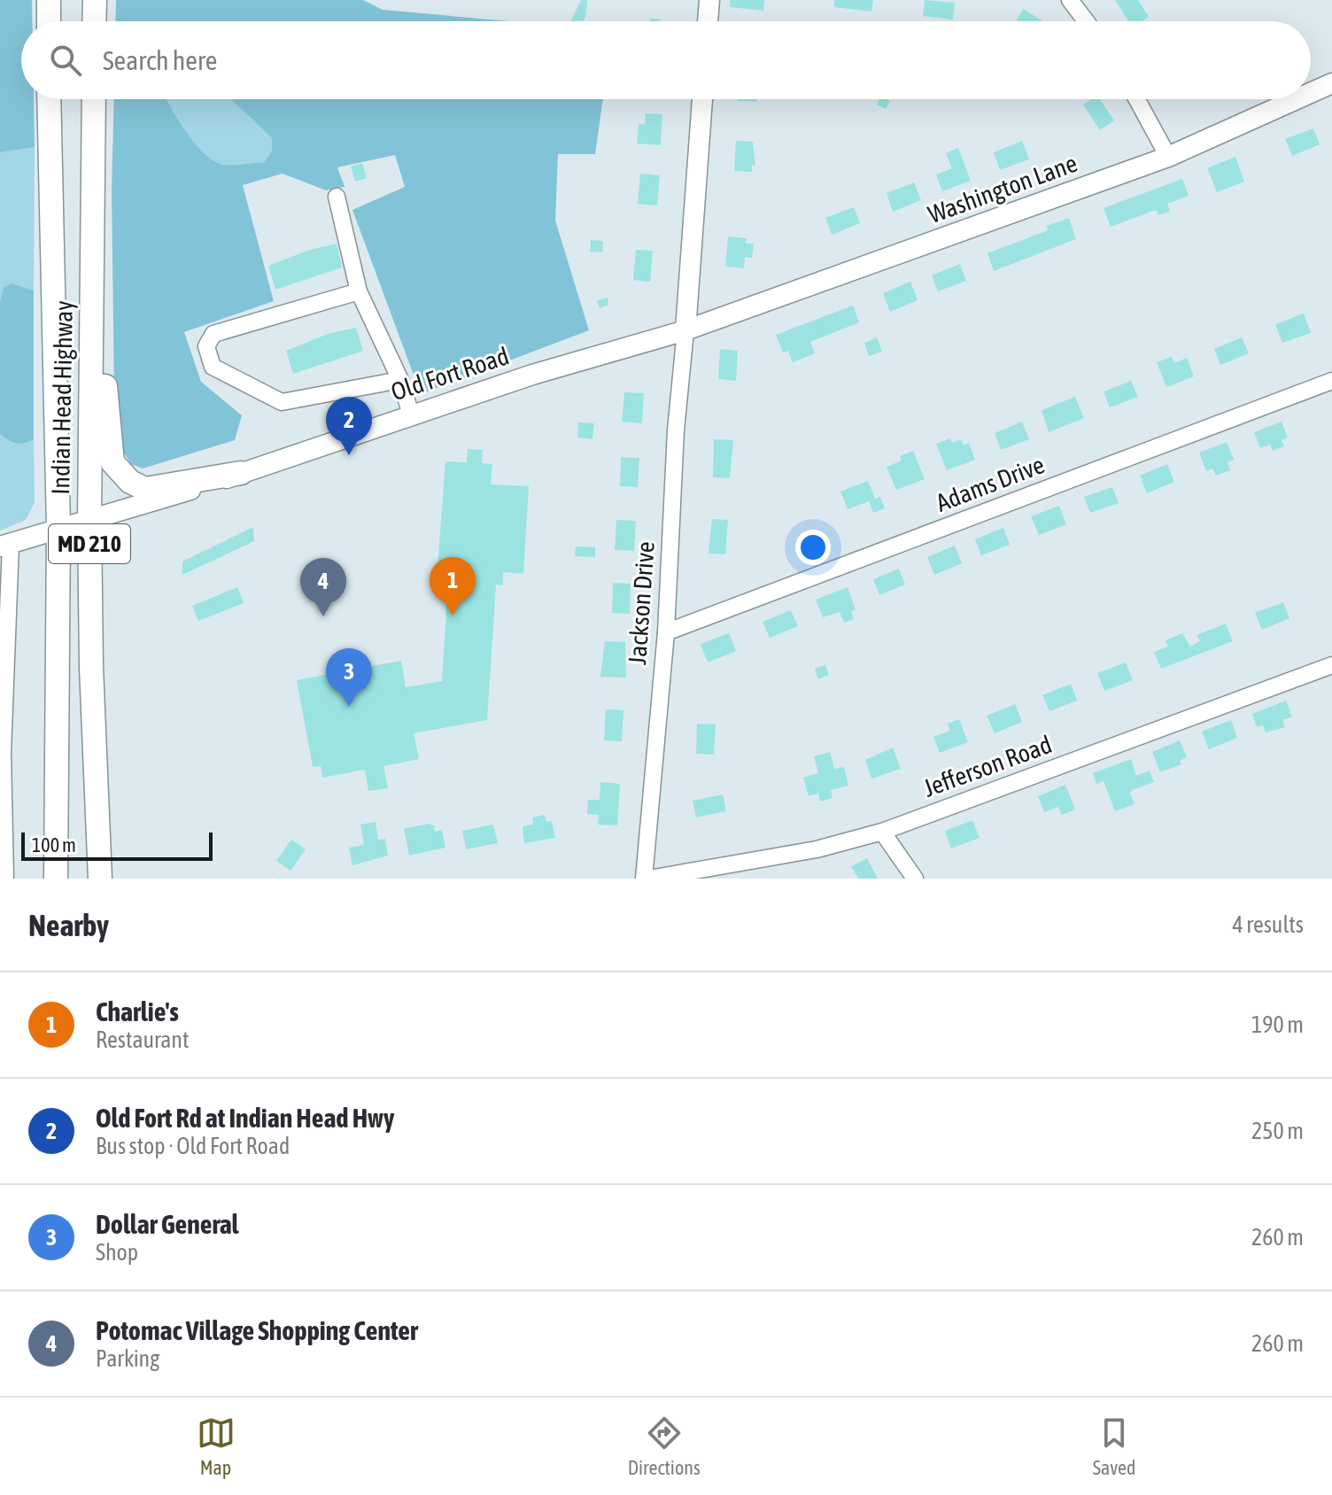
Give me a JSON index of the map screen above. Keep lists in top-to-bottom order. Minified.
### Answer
{"streets":{"highway":["Indian Head Highway","MD 210"],"main road":["Washington Lane","Old Fort Road"],"street":["Adams Drive","Jackson Drive","Jefferson Road"]},"crossings":[["Washington Lane","Old Fort Road"],["Washington Lane","Jackson Drive"],["Old Fort Road","Indian Head Highway"],["Old Fort Road","Jackson Drive"],["Adams Drive","Jackson Drive"]],"scale_bar":"100 m","page":{"search":"Search here","pins":["2","1","4","3"],"scale":"100 m","heading":["Nearby","4 results"],"list":[{"mark":"1","name":"Charlie's","note":"Restaurant","value":"190 m"},{"mark":"2","name":"Old Fort Rd at Indian Head Hwy","note":"Bus stop · Old Fort Road","value":"250 m"},{"mark":"3","name":"Dollar General","note":"Shop","value":"260 m"},{"mark":"4","name":"Potomac Village Shopping Center","note":"Parking","value":"260 m"}],"nav":["Map","Directions","Saved"]}}
